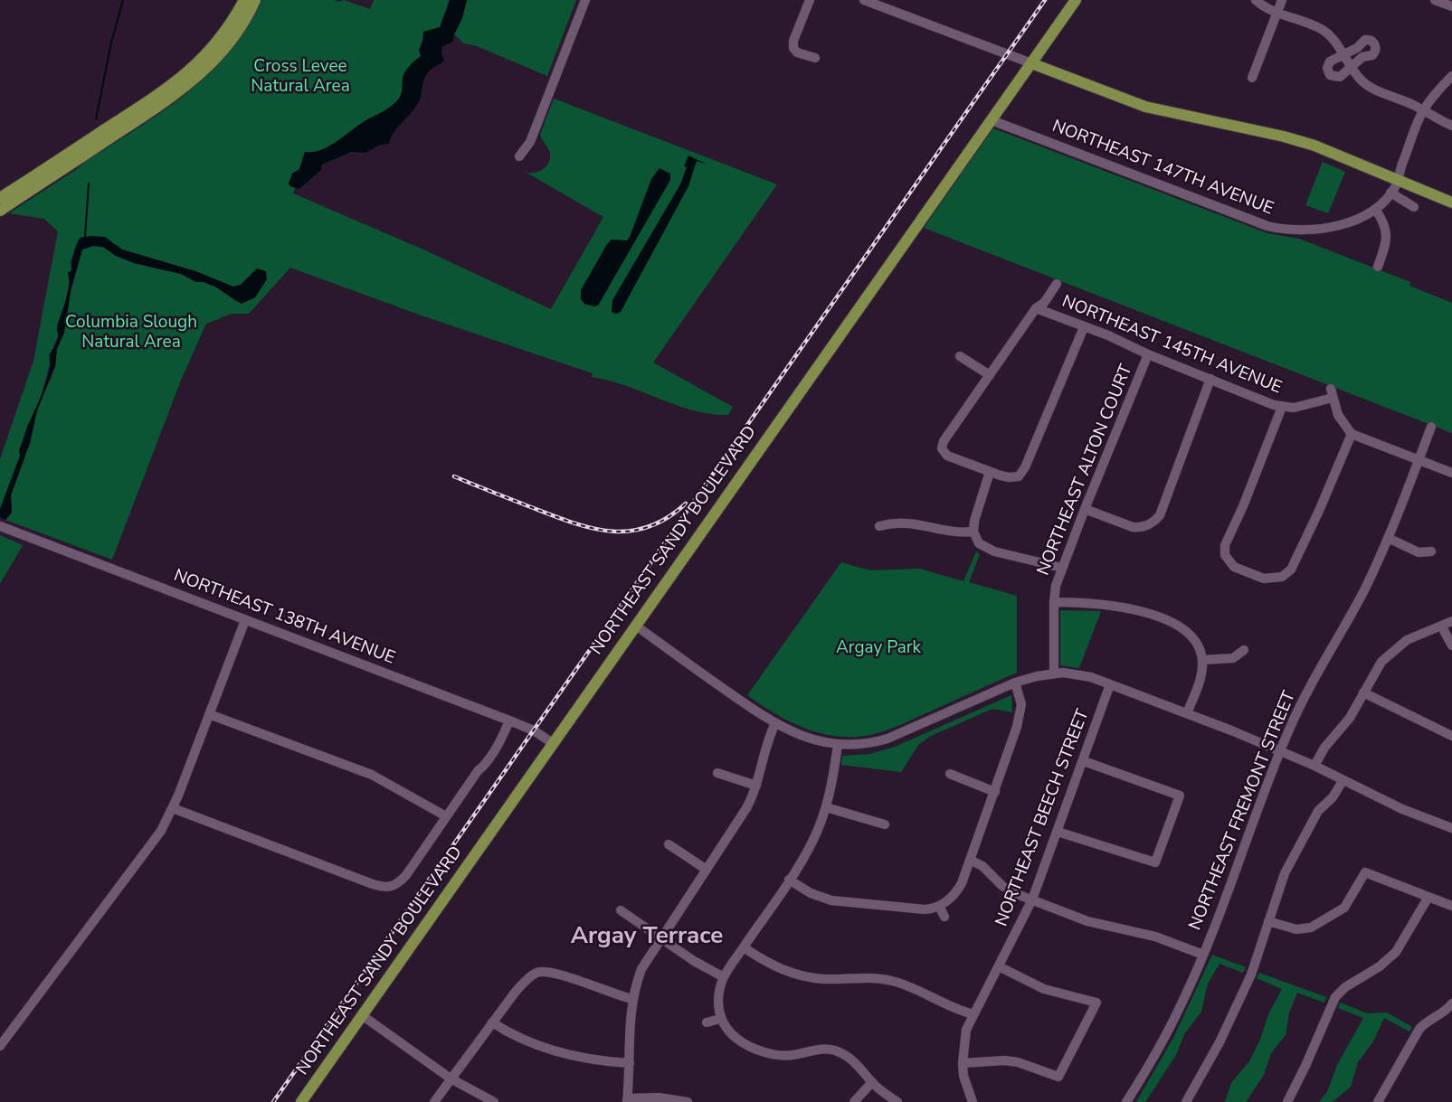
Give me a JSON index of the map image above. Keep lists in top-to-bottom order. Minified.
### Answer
{"streets":{"main road":["NORTHEAST SANDY BOULEVARD"],"street":["NORTHEAST 147TH AVENUE","NORTHEAST 145TH AVENUE","NORTHEAST ALTON COURT","NORTHEAST 138TH AVENUE","NORTHEAST FREMONT STREET","NORTHEAST BEECH STREET"]},"crossings":[["NORTHEAST 147TH AVENUE","NORTHEAST SANDY BOULEVARD"],["NORTHEAST 145TH AVENUE","NORTHEAST ALTON COURT"],["NORTHEAST SANDY BOULEVARD","NORTHEAST 138TH AVENUE"]],"districts":["Argay Terrace"],"parks":["Cross Levee Natural Area","Columbia Slough Natural Area","Argay Park"]}
